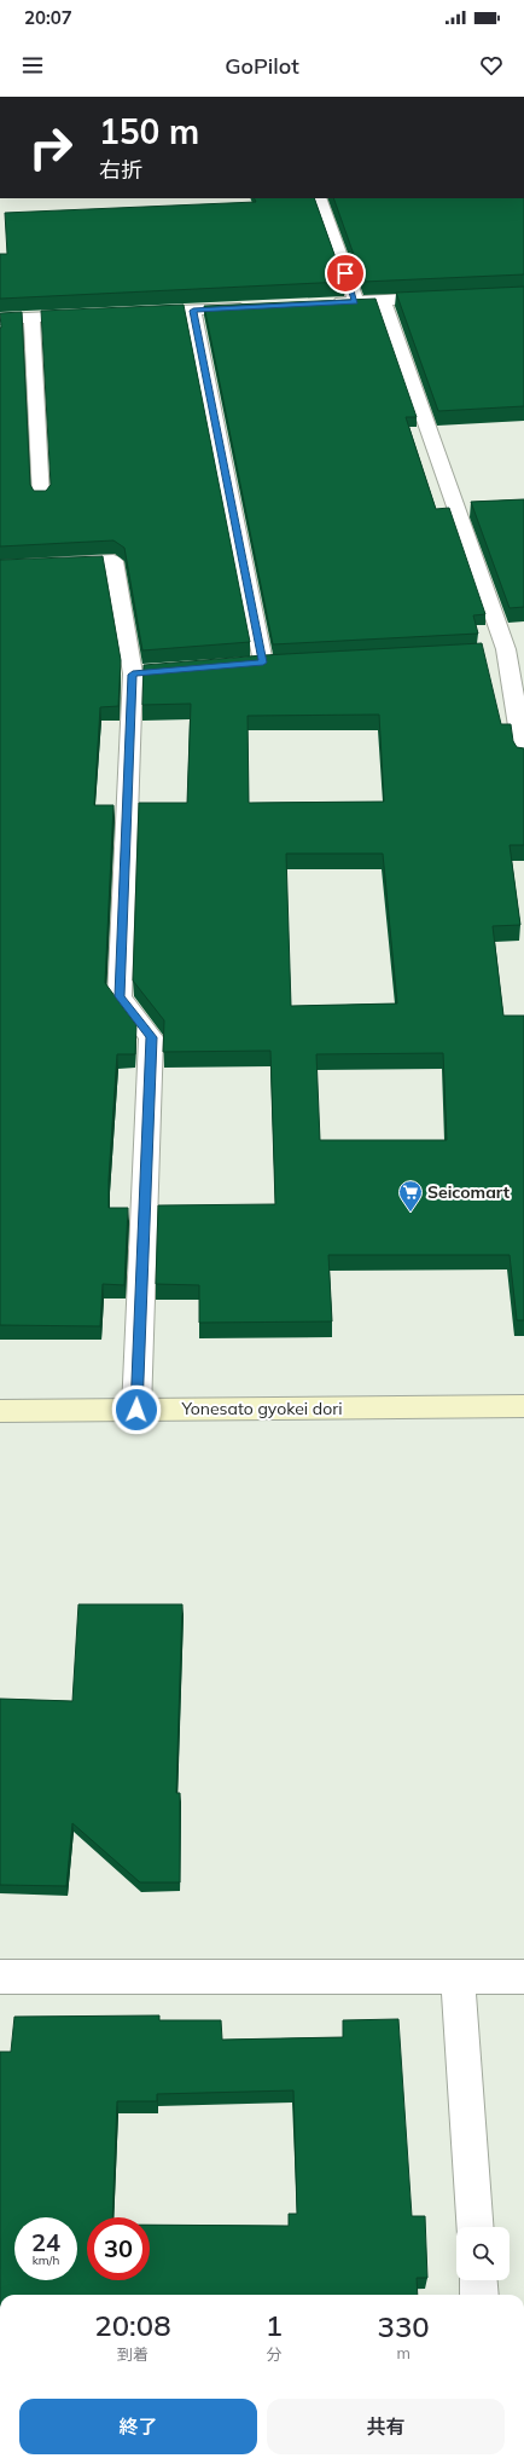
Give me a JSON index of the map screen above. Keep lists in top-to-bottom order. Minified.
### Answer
{"streets":{"street":["Yonesato gyokei dori"]},"places":{"supermarket":["Seicomart"]},"page":{"status":"20:07","header":"GoPilot","turn":["150 m","右折"],"speed":"24 km/h","limit":"30","eta":["20:08","到着","1","分","330","m"],"buttons":["終了","共有"]}}
